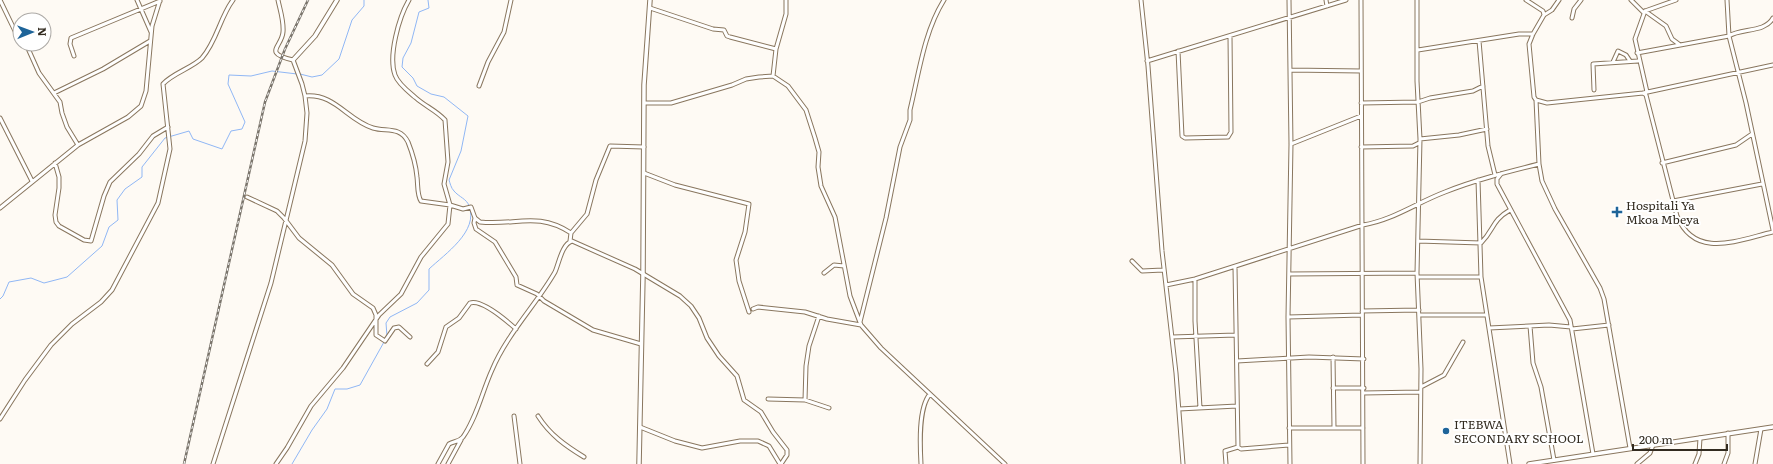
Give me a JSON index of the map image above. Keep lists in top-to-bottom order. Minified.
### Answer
{"places":{"health":["Hospitali Ya Mkoa Mbeya"],"other":["ITEBWA SECONDARY SCHOOL"]},"scale_bar":"200 m","north":"right"}
